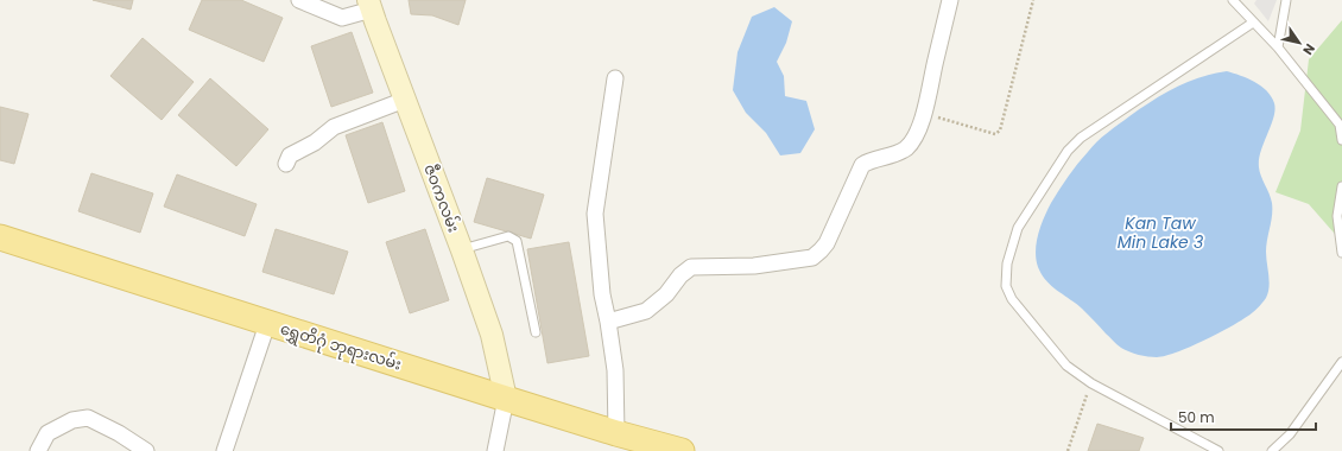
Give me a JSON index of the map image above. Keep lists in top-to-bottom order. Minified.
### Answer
{"streets":{"main road":["ဇီဝကလမ်း","ရွှေတိဂုံ ဘုရားလမ်း"]},"crossings":[["ဇီဝကလမ်း","ရွှေတိဂုံ ဘုရားလမ်း"]],"water":["Kan Taw Min Lake 3"],"scale_bar":"50 m","north":"bottom right"}
